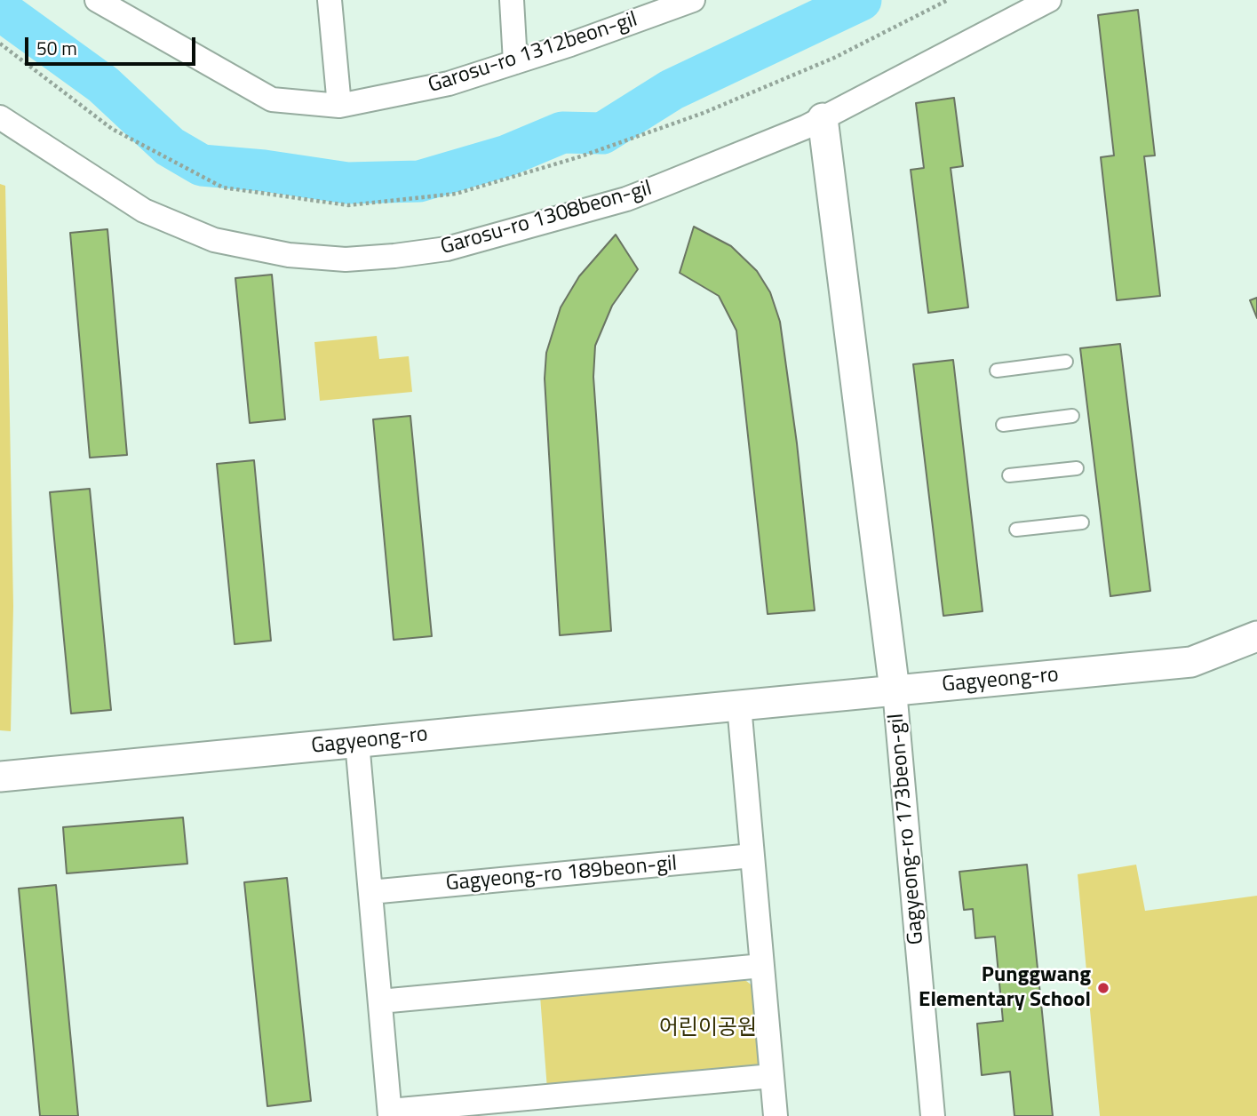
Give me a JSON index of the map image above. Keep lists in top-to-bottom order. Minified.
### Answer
{"streets":{"street":["Garosu-ro 1312beon-gil","Garosu-ro 1308beon-gil","Gagyeong-ro","Gagyeong-ro 173beon-gil","Gagyeong-ro 189beon-gil"]},"crossings":[["Gagyeong-ro","Gagyeong-ro 173beon-gil"]],"parks":["어린이공원"],"places":["Punggwang Elementary School"],"scale_bar":"50 m"}
